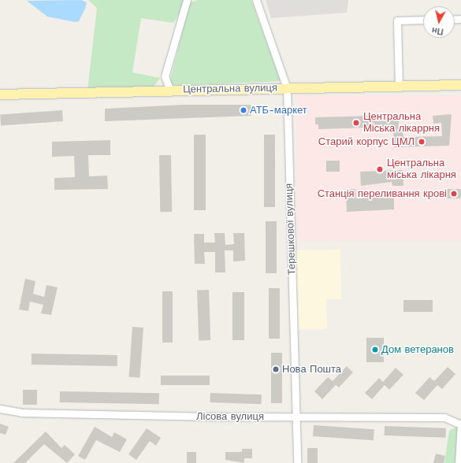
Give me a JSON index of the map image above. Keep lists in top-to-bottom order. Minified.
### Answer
{"streets":{"main road":["Центральна вулиця"],"street":["Терешкової вулиця","Лісова вулиця"]},"crossings":[["Центральна вулиця","Терешкової вулиця"],["Терешкової вулиця","Лісова вулиця"]],"places":["АТБ-маркет","Центральна Міська лікаррня","Старий корпус ЦМЛ","Центральна міська лікарня","Станція переливання крові","Дом ветеранов","Нова Пошта"],"north":"bottom"}
